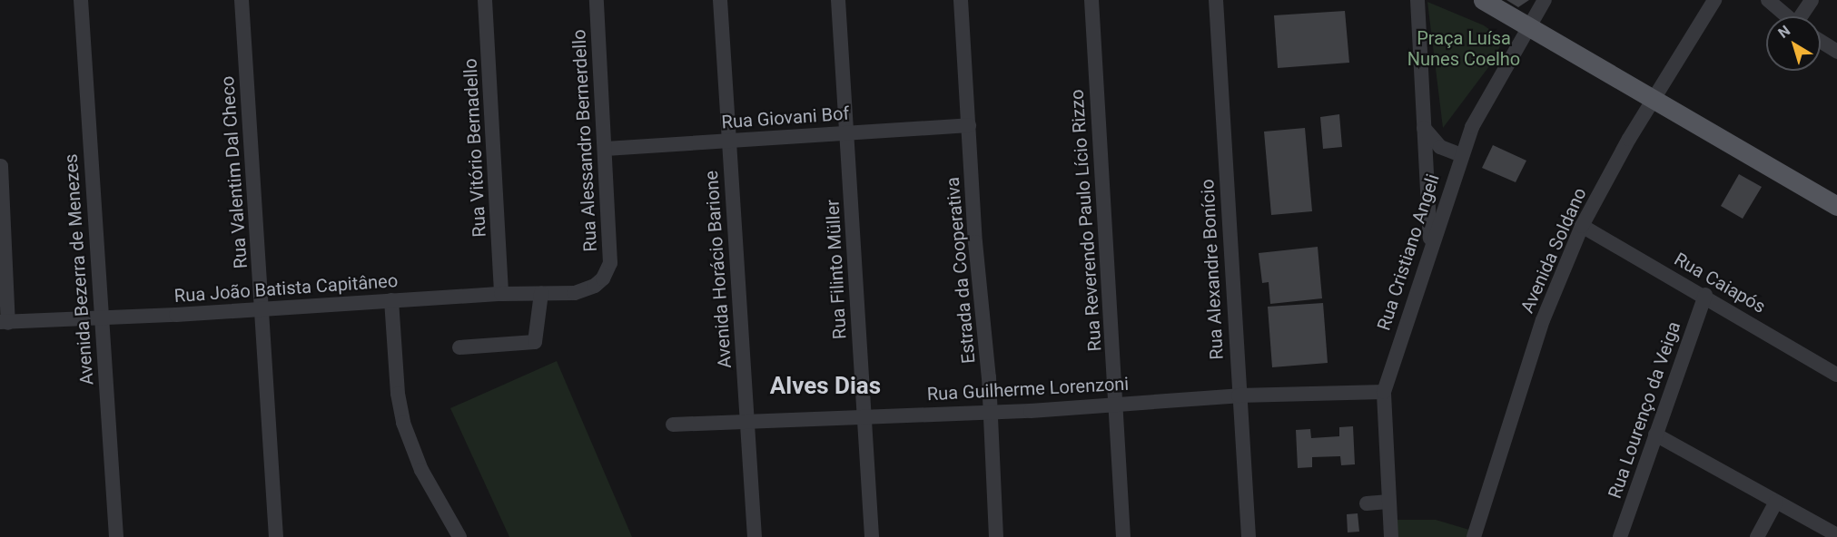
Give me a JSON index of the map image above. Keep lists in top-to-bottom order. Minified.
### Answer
{"streets":{"street":["Rua Giovani Bof","Rua Alessandro Bernerdello","Rua Vitório Bernadello","Rua Valentim Dal Checo","Rua Reverendo Paulo Lício Rizzo","Avenida Soldano","Rua Cristiano Angeli","Avenida Bezerra de Menezes","Avenida Horácio Barione","Rua Filinto Müller","Rua Alexandre Bonício","Estrada da Cooperativa","Rua Caiapós","Rua João Batista Capitâneo","Rua Guilherme Lorenzoni","Rua Lourenço da Veiga"]},"crossings":[["Rua Giovani Bof","Rua Alessandro Bernerdello"],["Rua Giovani Bof","Avenida Horácio Barione"],["Rua Giovani Bof","Rua Filinto Müller"],["Rua Giovani Bof","Estrada da Cooperativa"],["Rua Alessandro Bernerdello","Rua João Batista Capitâneo"],["Rua Vitório Bernadello","Rua João Batista Capitâneo"],["Rua Valentim Dal Checo","Rua João Batista Capitâneo"],["Rua Reverendo Paulo Lício Rizzo","Rua Guilherme Lorenzoni"],["Avenida Soldano","Rua Caiapós"],["Rua Cristiano Angeli","Rua Guilherme Lorenzoni"],["Avenida Bezerra de Menezes","Rua João Batista Capitâneo"],["Avenida Horácio Barione","Rua Guilherme Lorenzoni"],["Rua Filinto Müller","Rua Guilherme Lorenzoni"],["Rua Alexandre Bonício","Rua Guilherme Lorenzoni"],["Estrada da Cooperativa","Rua Guilherme Lorenzoni"],["Rua Caiapós","Rua Lourenço da Veiga"]],"districts":["Alves Dias"],"parks":["Praça Luísa Nunes Coelho"],"north":"top left"}
